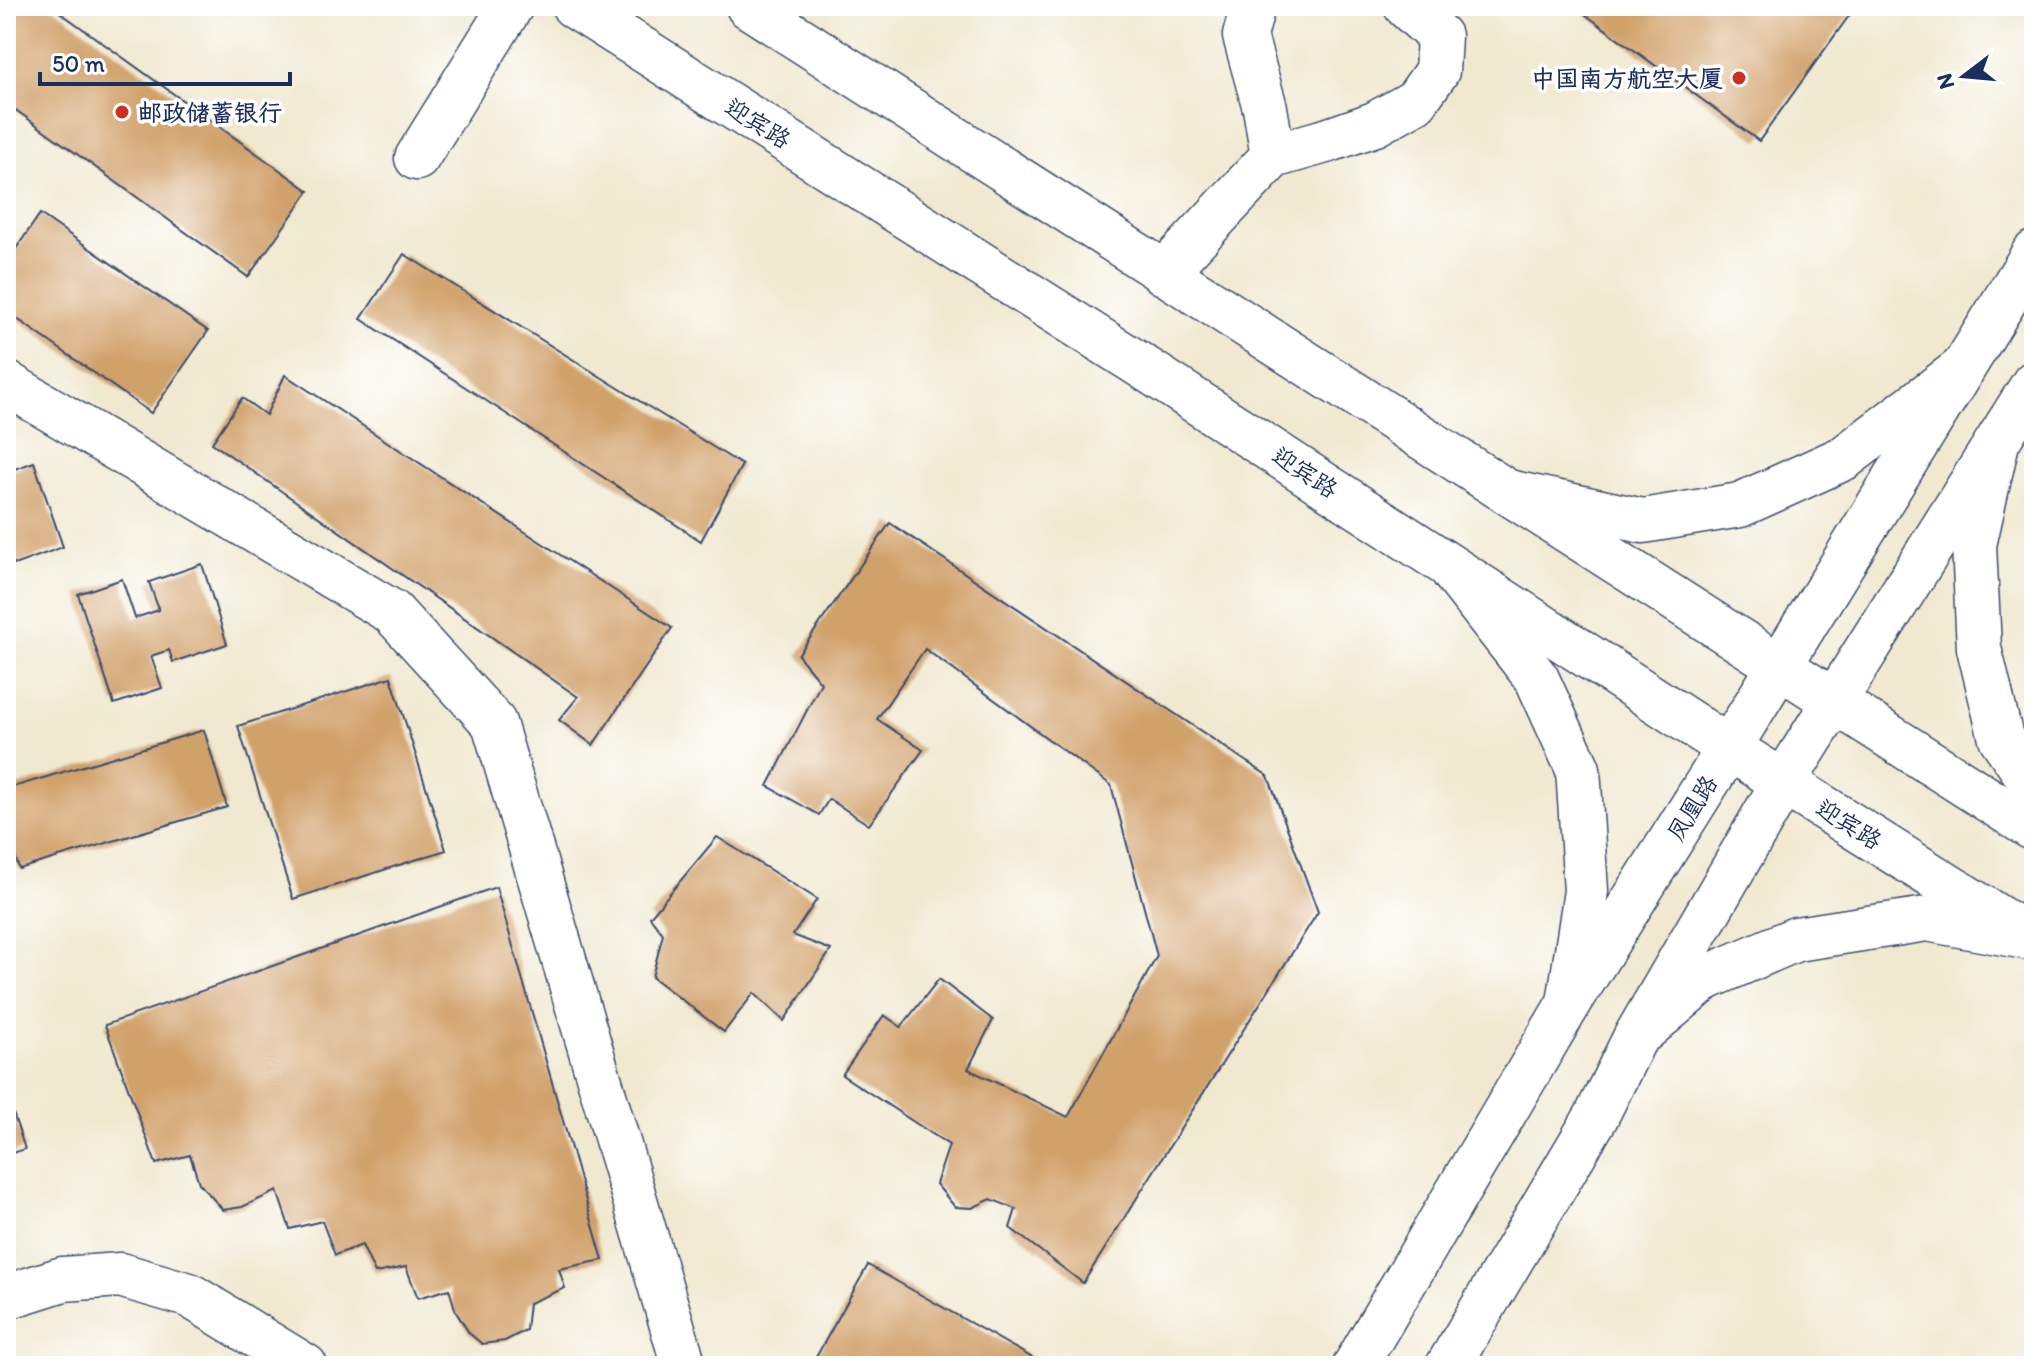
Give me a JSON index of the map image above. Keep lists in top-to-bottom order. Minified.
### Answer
{"streets":{"main road":["迎宾路","凤凰路"]},"crossings":[["迎宾路","凤凰路"]],"places":["中国南方航空大厦","邮政储蓄银行"],"scale_bar":"50 m","north":"left"}
